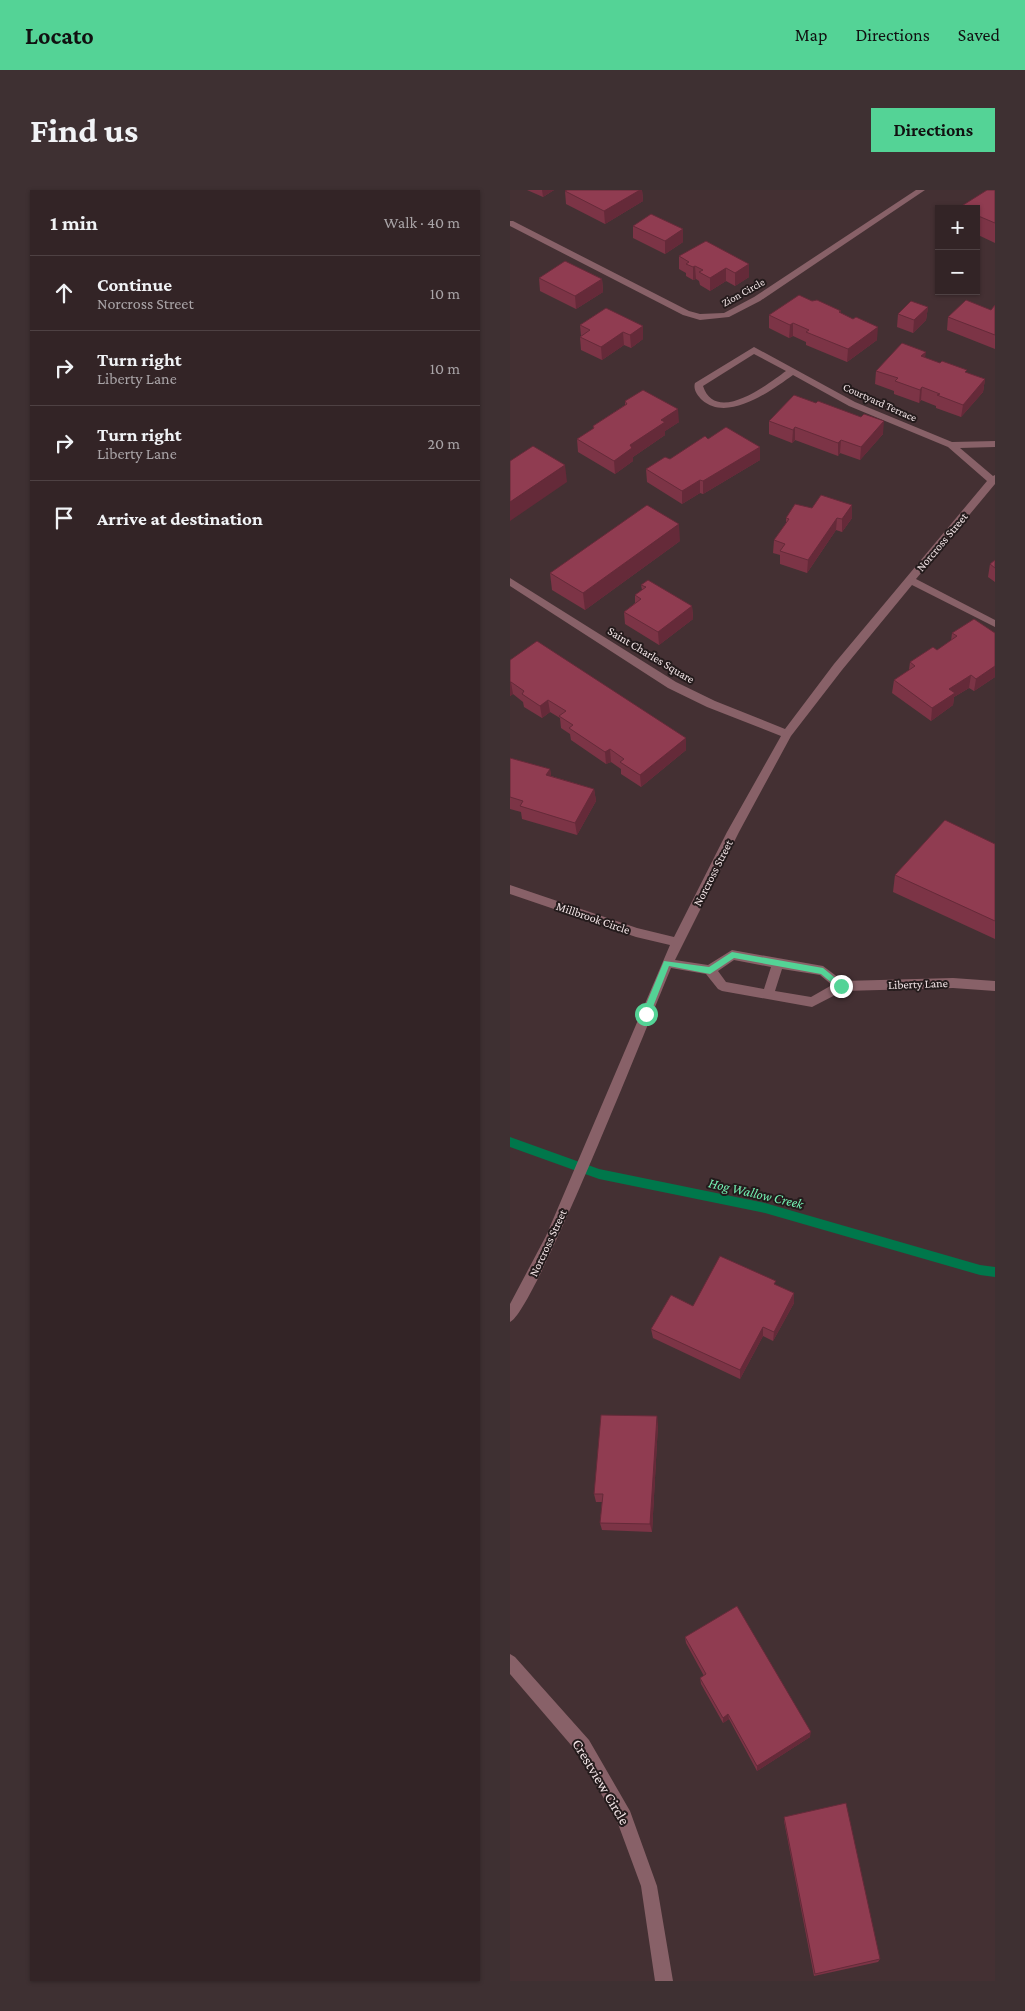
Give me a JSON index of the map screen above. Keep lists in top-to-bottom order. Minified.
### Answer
{"streets":{"street":["Zion Circle","Courtyard Terrace","Norcross Street","Saint Charles Square","Millbrook Circle","Liberty Lane","Crestview Circle"]},"crossings":[["Courtyard Terrace","Norcross Street"],["Norcross Street","Saint Charles Square"],["Norcross Street","Millbrook Circle"]],"water":["Hog Wallow Creek"],"page":{"header":"Locato","nav":["Map","Directions","Saved"],"buttons":"Directions","title":"Find us","heading":["1 min","Walk · 40 m"],"map_buttons":["+","−"],"list":[["Continue","Norcross Street","10 m"],["Turn right","Liberty Lane","10 m"],["Turn right","Liberty Lane","20 m"],"Arrive at destination"]}}
